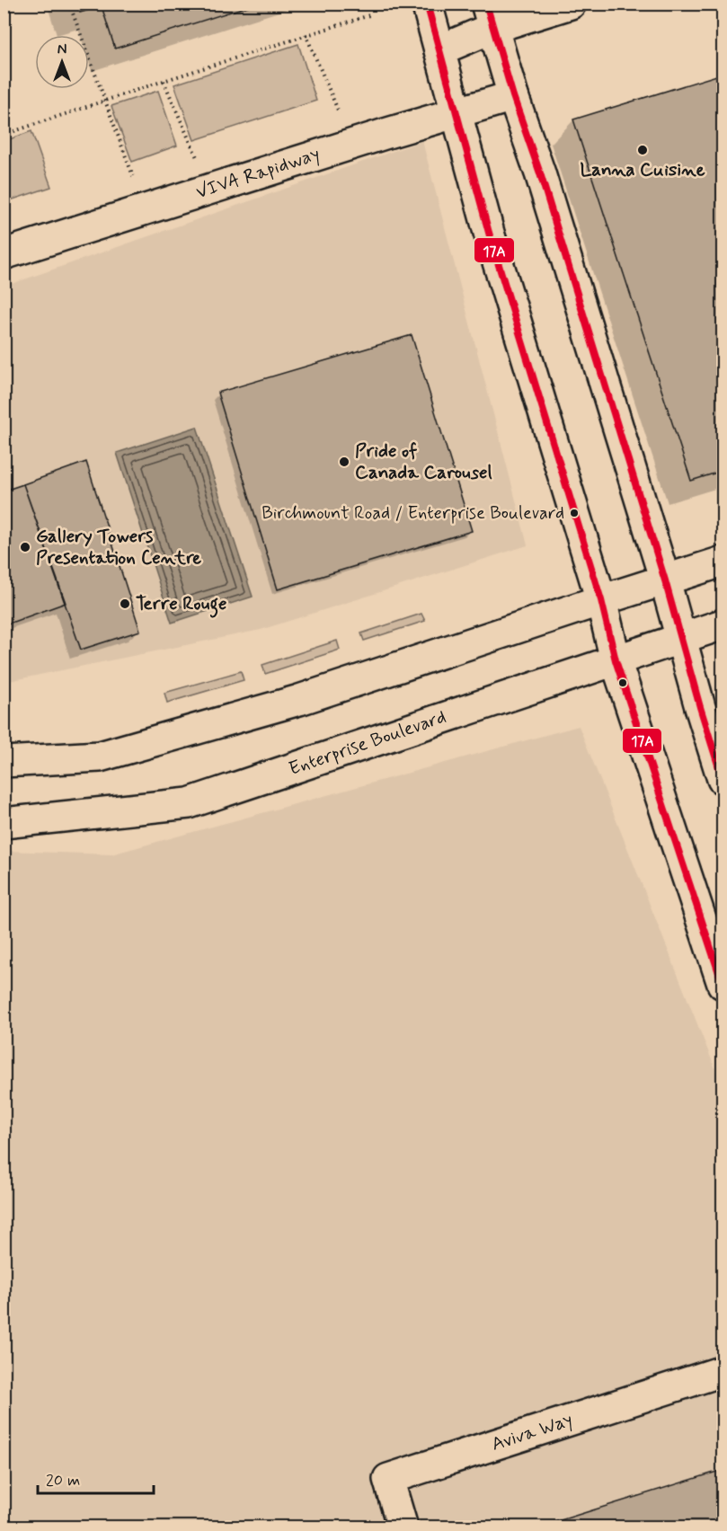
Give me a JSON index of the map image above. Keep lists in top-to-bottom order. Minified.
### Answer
{"streets":{"main road":["VIVA Rapidway","Enterprise Boulevard","Aviva Way"]},"places":["Lanna Cuisine","Pride of Canada Carousel","Birchmount Road / Enterprise Boulevard","Gallery Towers Presentation Centre","Terre Rouge"],"lines":["transit line 17A"],"scale_bar":"20 m","north":"top"}
